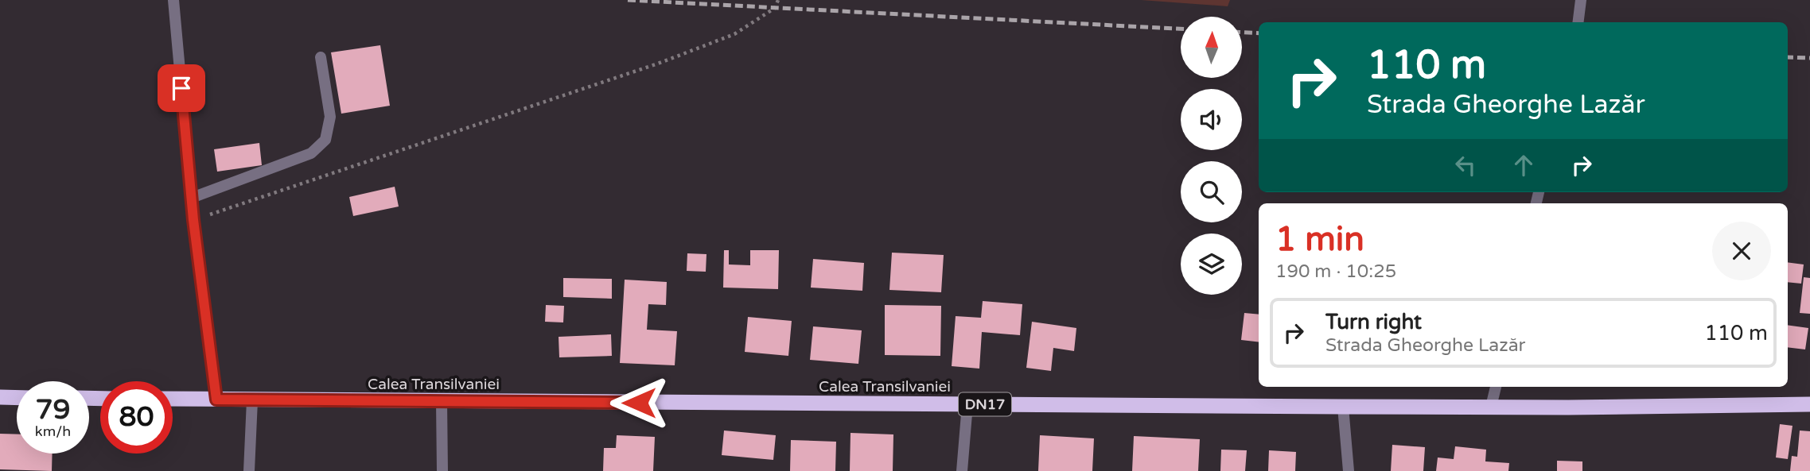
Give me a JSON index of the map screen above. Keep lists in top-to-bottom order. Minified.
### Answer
{"streets":{"highway":["Calea Transilvaniei","DN17"]},"north":"top","page":{"turn":["110 m","Strada Gheorghe Lazăr"],"heading":["1 min","190 m · 10:25"],"list":[{"name":"Turn right","note":"Strada Gheorghe Lazăr","value":"110 m"}],"speed":"79 km/h","limit":"80"}}
